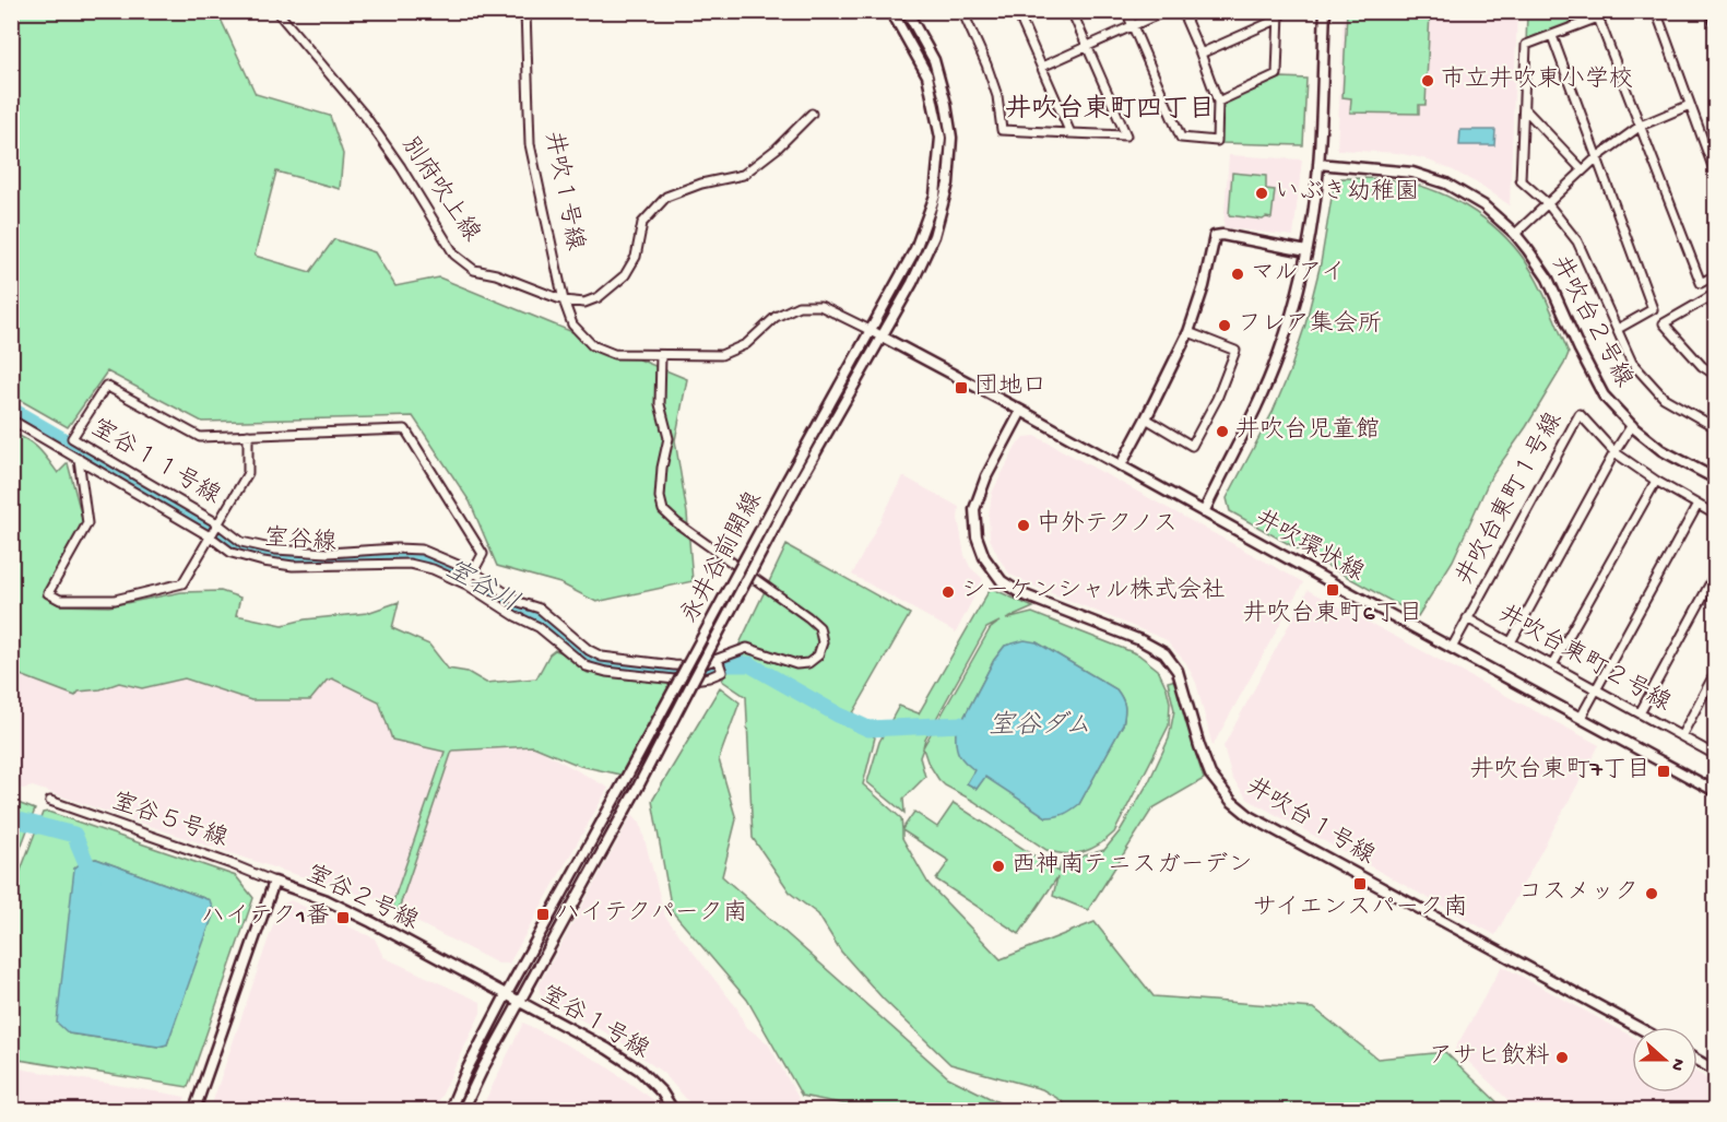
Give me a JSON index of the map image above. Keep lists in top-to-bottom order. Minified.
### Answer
{"streets":{"street":["別府吹上線","井吹１号線","井吹台２号線","室谷１１号線","井吹台東町１号線","室谷線","井吹環状線","永井谷前開線","井吹台東町２号線","室谷５号線","井吹台１号線","室谷２号線","室谷１号線"]},"crossings":[["別府吹上線","井吹１号線"],["井吹１号線","井吹環状線"],["井吹１号線","永井谷前開線"],["井吹台東町１号線","井吹環状線"],["井吹台東町１号線","井吹台東町２号線"],["井吹環状線","永井谷前開線"],["井吹環状線","井吹台１号線"],["永井谷前開線","室谷２号線"],["永井谷前開線","室谷１号線"],["室谷５号線","室谷２号線"],["室谷２号線","室谷１号線"]],"districts":["井吹台東町四丁目"],"water":["室谷川","室谷ダム"],"places":{"other":["市立井吹東小学校","いぶき幼稚園","マルアイ","フレア集会所","井吹台児童館","中外テクノス","シーケンシャル株式会社","西神南テニスガーデン","コスメック","アサヒ飲料"],"transit":["団地口","井吹台東町6丁目","井吹台東町7丁目","サイエンスパーク南","ハイテクパーク南","ハイテク1番"]},"north":"right"}
